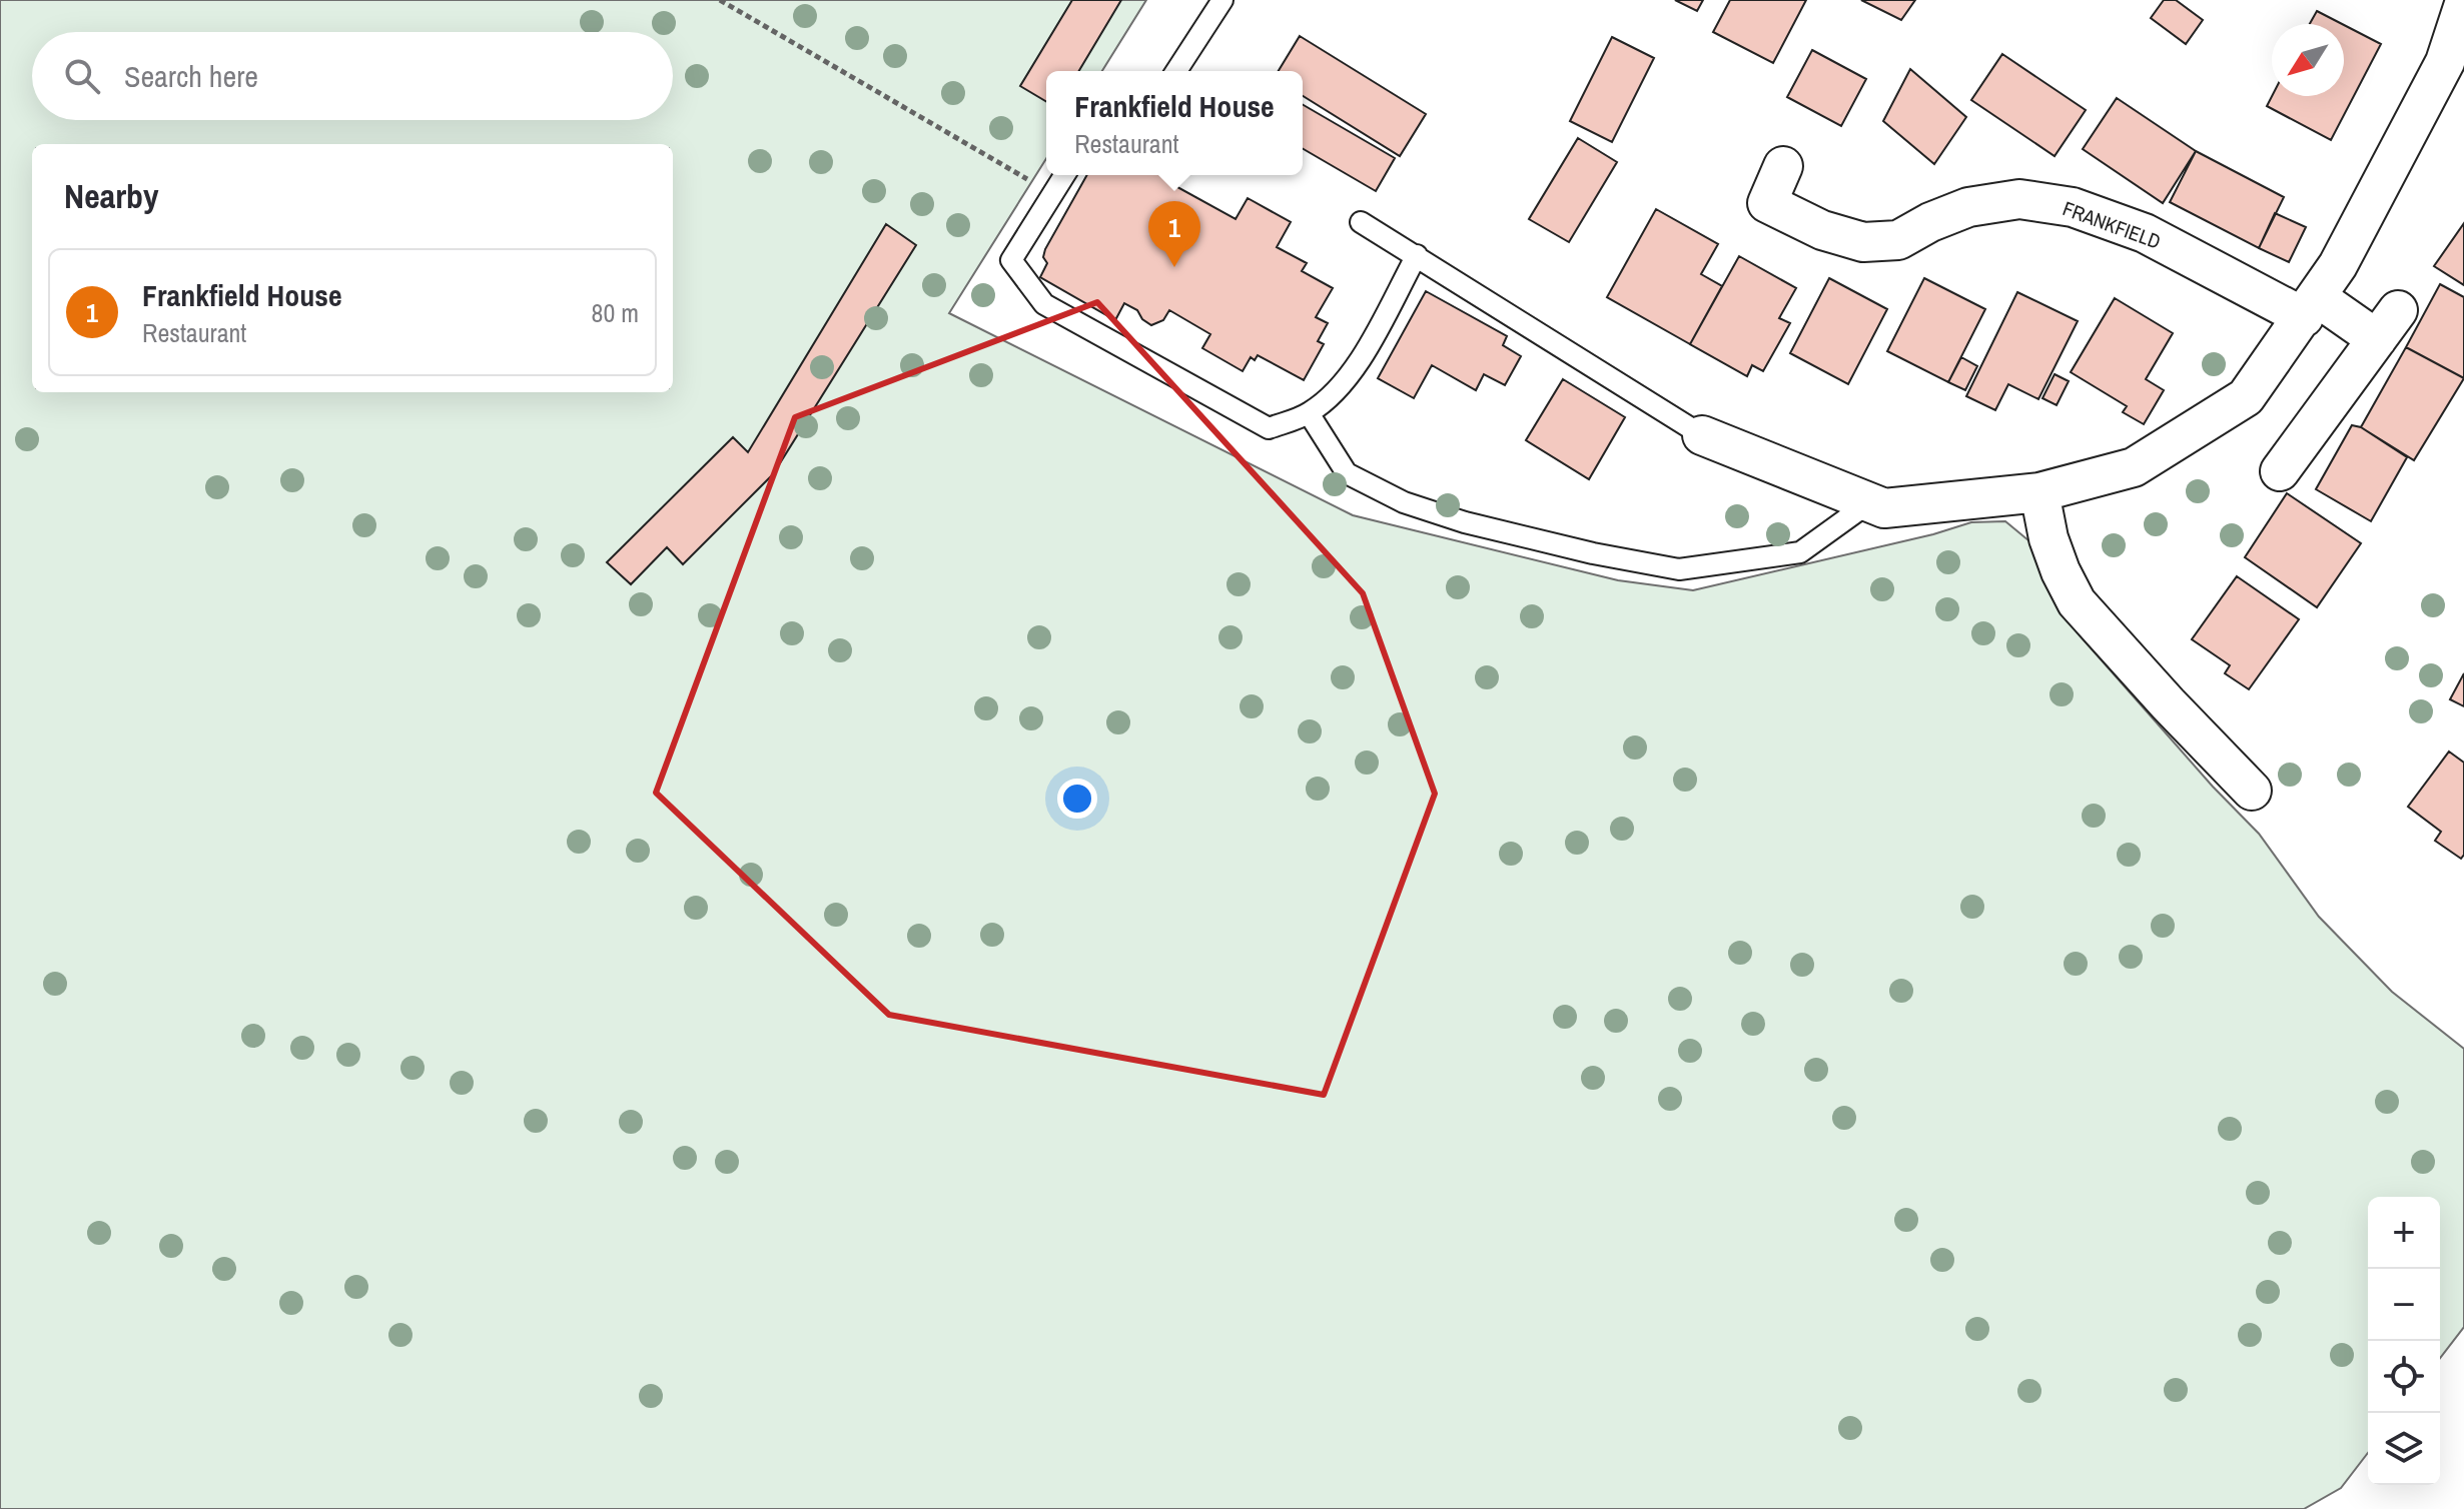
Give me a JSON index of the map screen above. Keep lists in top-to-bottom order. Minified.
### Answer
{"streets":{"street":["FRANKFIELD"]},"north":"bottom left","page":{"search":"Search here","popup":["Frankfield House","Restaurant"],"heading":"Nearby","pins":"1","list":[{"mark":"1","name":"Frankfield House","note":"Restaurant","value":"80 m"}],"map_buttons":["+","−"]}}
